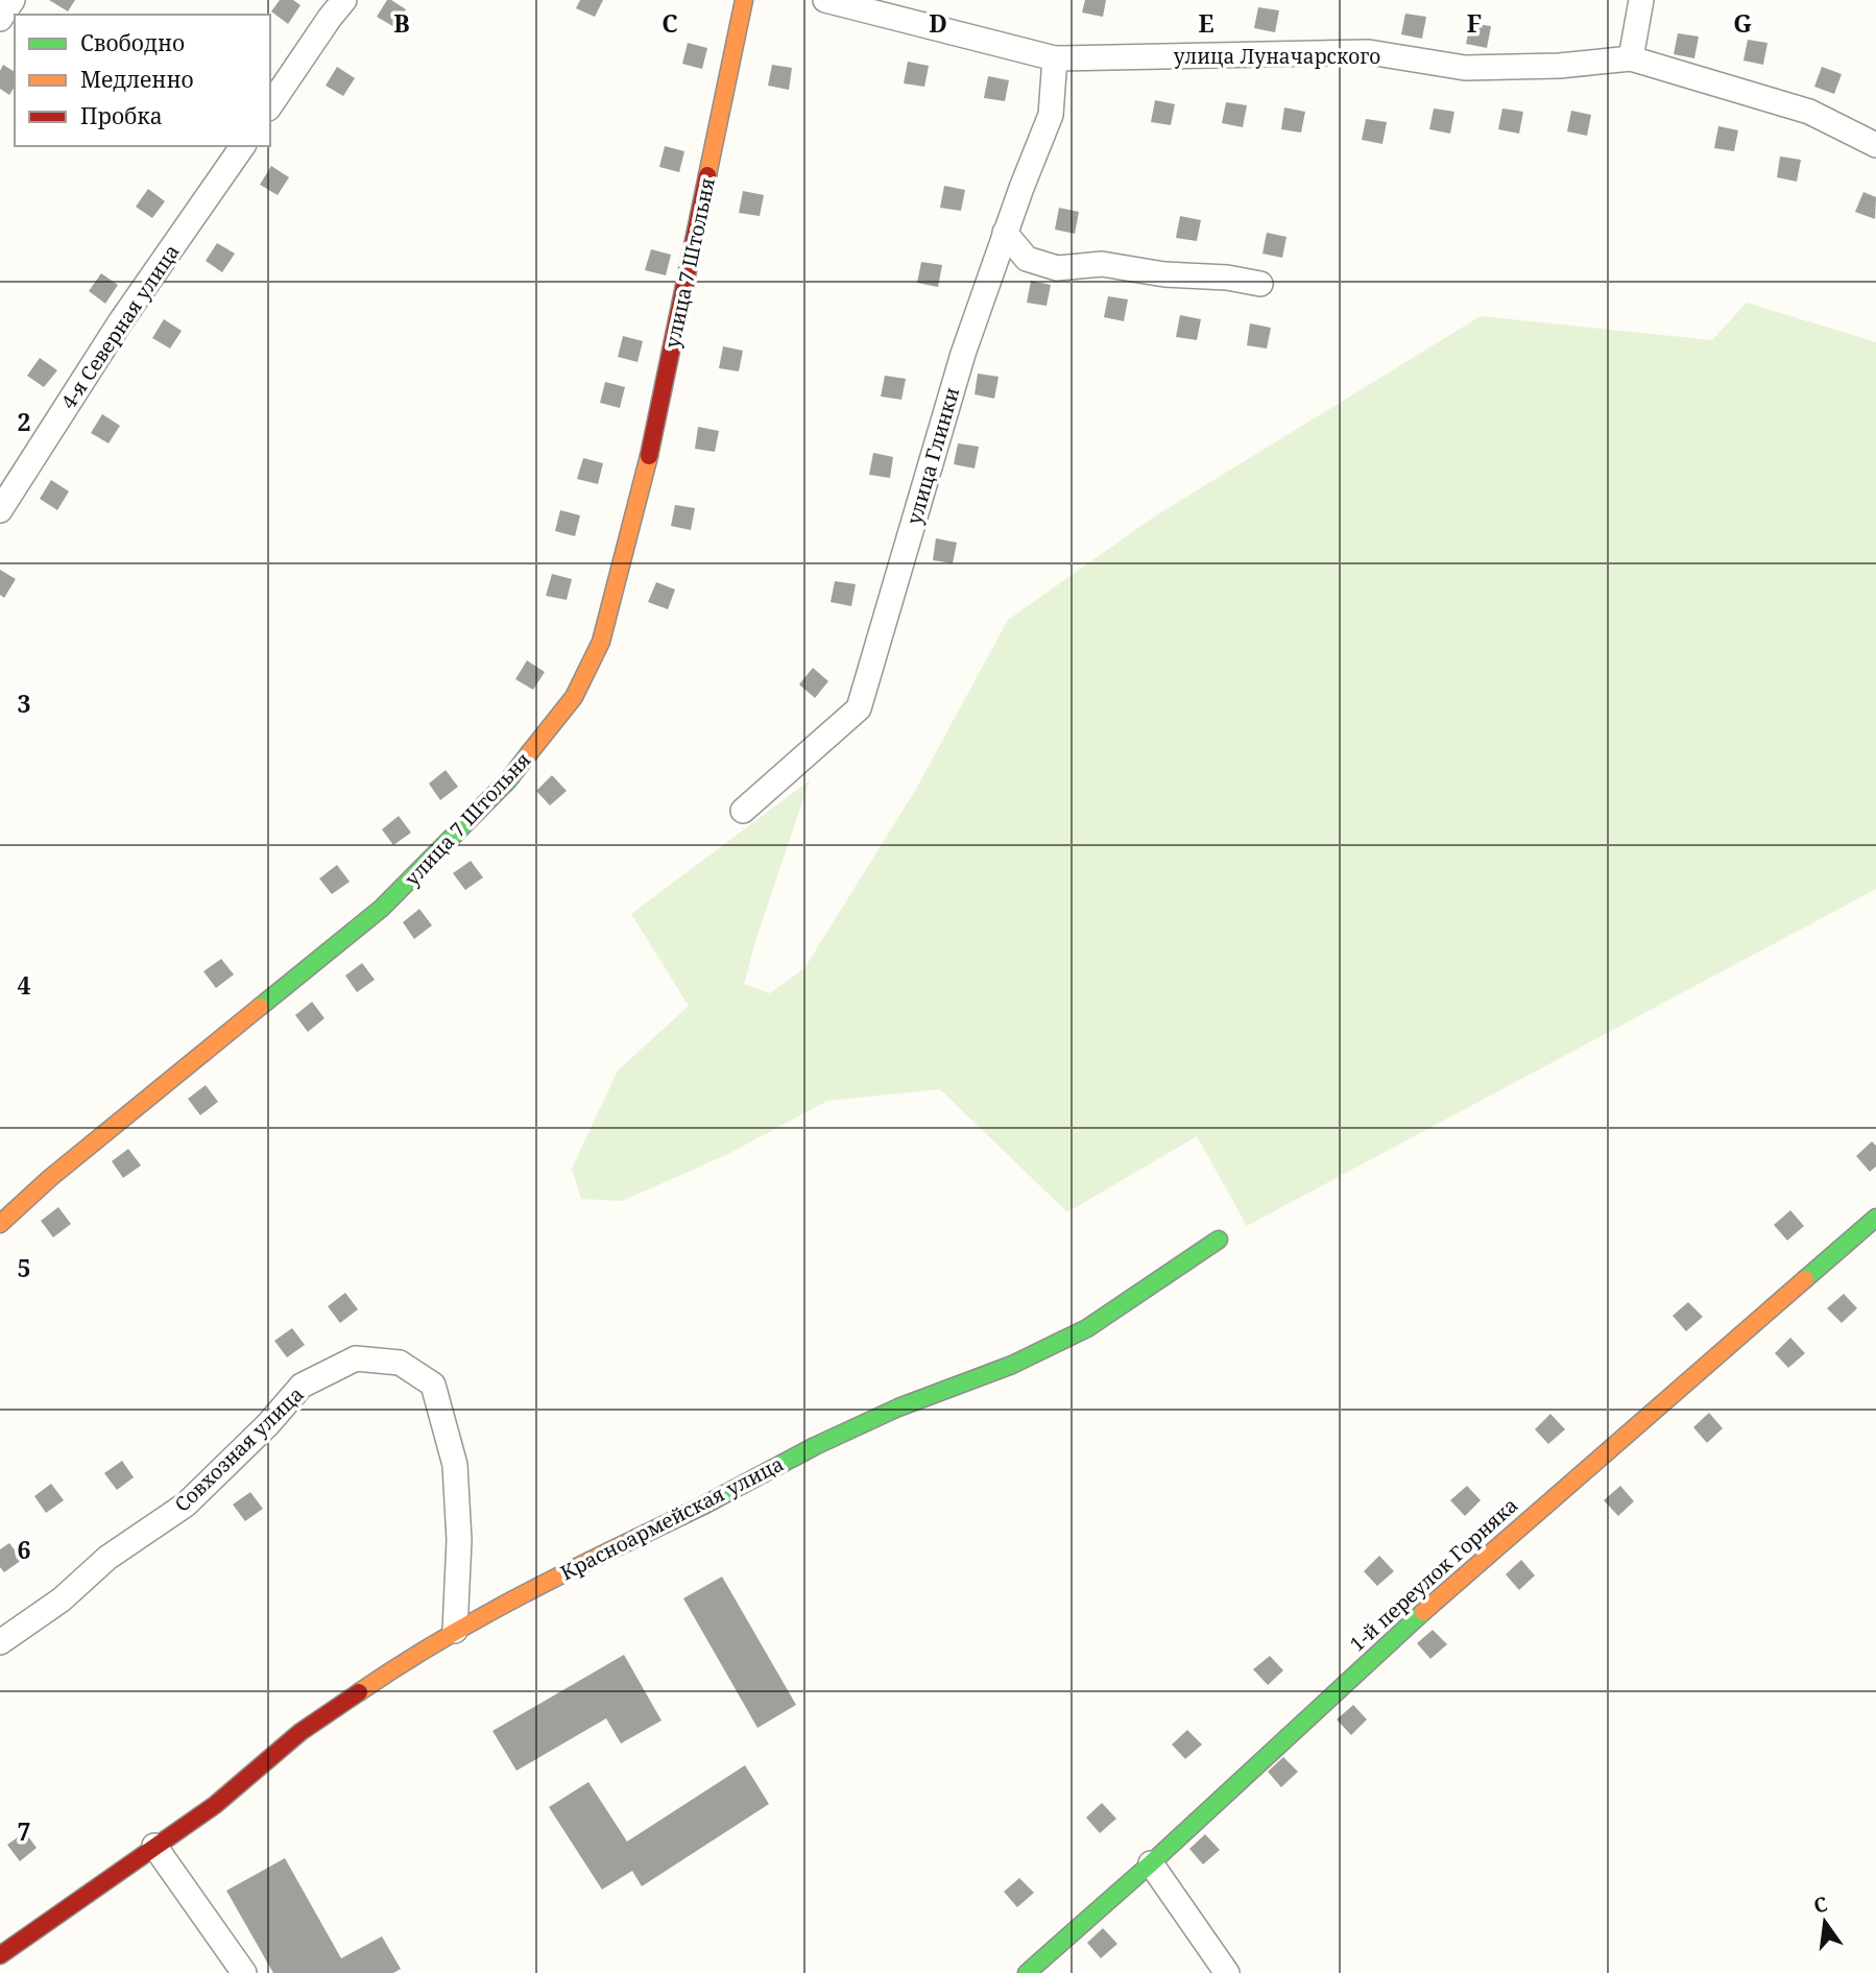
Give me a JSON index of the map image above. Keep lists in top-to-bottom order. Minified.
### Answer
{"streets":{"street":["улица Луначарского","улица 7 Штольня","4-я Северная улица","улица Глинки","Совхозная улица","Красноармейская улица","1-й переулок Горняка"]},"crossings":[["улица Луначарского","улица Глинки"],["Совхозная улица","Красноармейская улица"]],"legend":["Свободно","Медленно","Пробка"],"north":"top","grid":{"columns":["B","C","D","E","F","G"],"rows":["2","3","4","5","6","7"]}}
